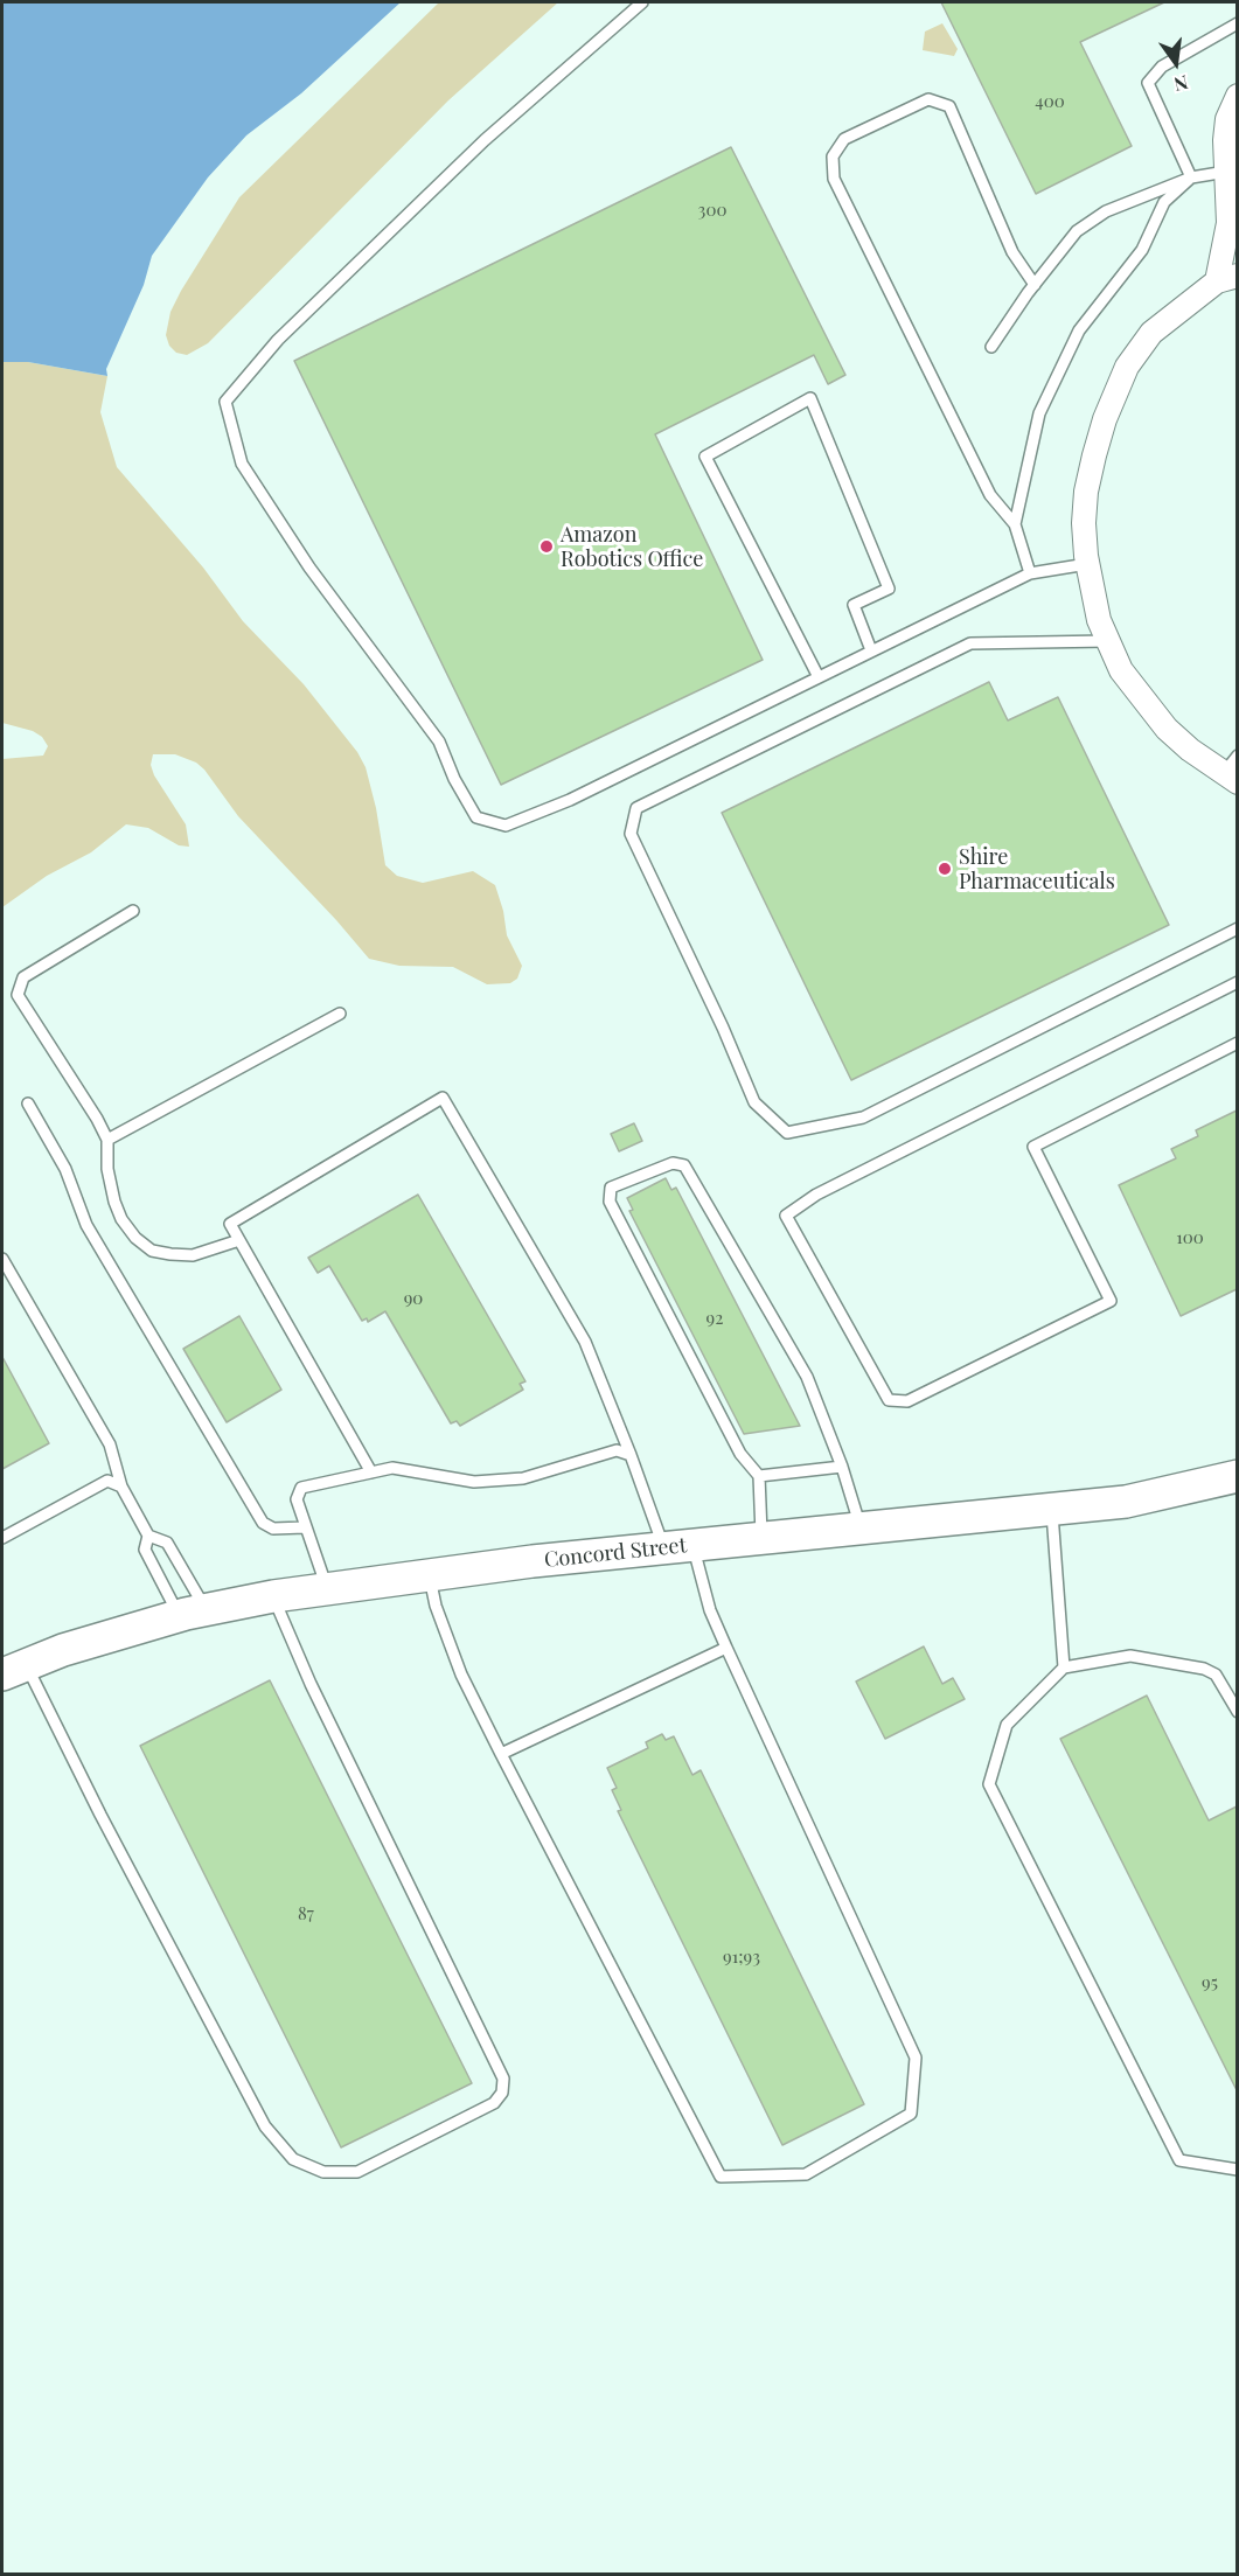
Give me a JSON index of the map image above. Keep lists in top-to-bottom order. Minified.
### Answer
{"streets":{"street":["Concord Street"]},"places":["Amazon Robotics Office","Shire Pharmaceuticals"],"house_numbers":["400","300","100","90","92","87","91;93","95"],"north":"bottom"}
